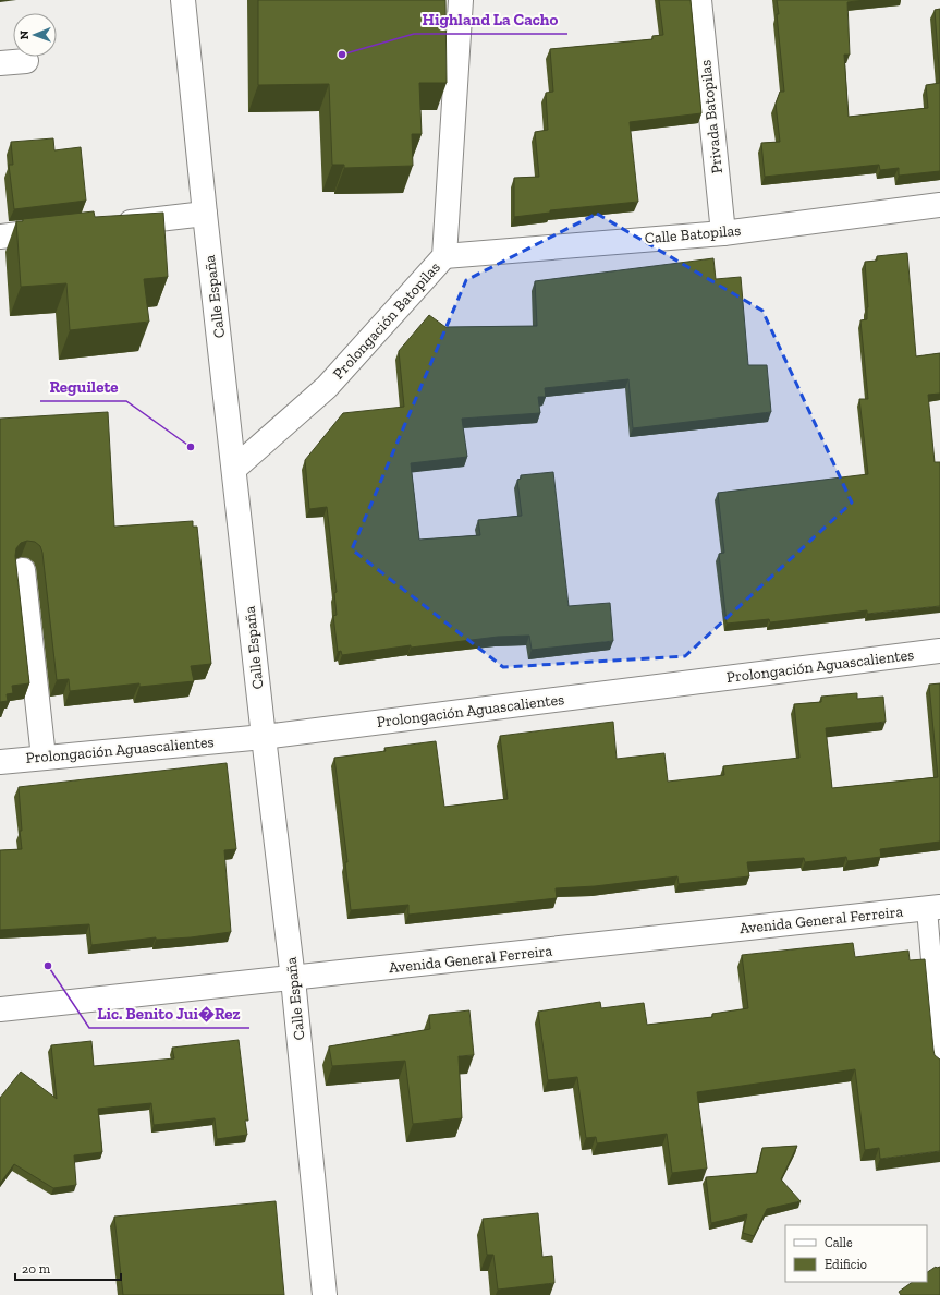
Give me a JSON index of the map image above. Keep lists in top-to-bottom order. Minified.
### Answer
{"streets":{"street":["Privada Batopilas","Calle Batopilas","Calle España","Prolongación Batopilas","Prolongación Aguascalientes","Avenida General Ferreira"]},"crossings":[["Privada Batopilas","Calle Batopilas"],["Calle Batopilas","Prolongación Batopilas"],["Calle España","Prolongación Batopilas"],["Calle España","Prolongación Aguascalientes"],["Calle España","Avenida General Ferreira"]],"places":["Highland La Cacho","Reguilete","Lic. Benito Jui�Rez"],"legend":["Calle","Edificio"],"scale_bar":"20 m","north":"left"}
